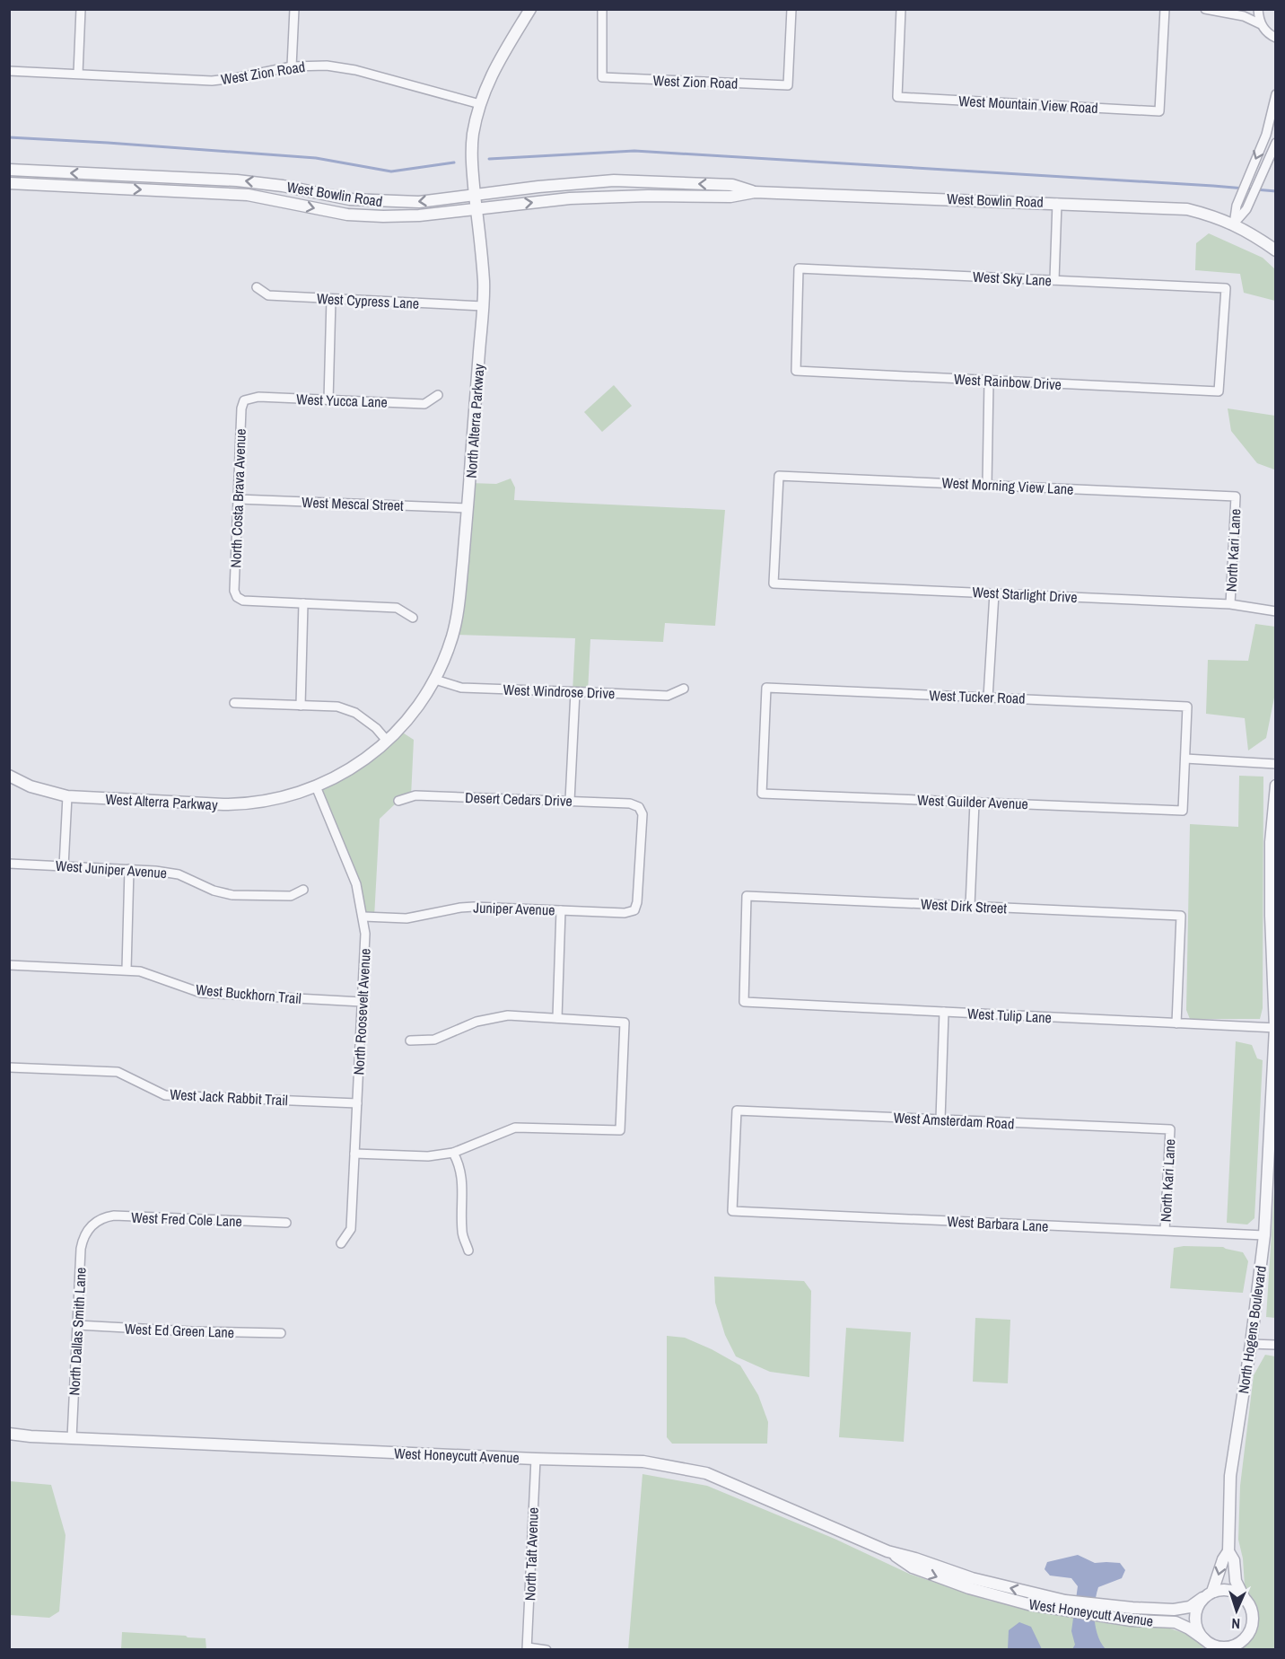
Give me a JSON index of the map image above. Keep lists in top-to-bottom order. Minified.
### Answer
{"streets":{"street":["West Zion Road","West Mountain View Road","West Bowlin Road","West Sky Lane","West Cypress Lane","West Rainbow Drive","West Yucca Lane","North Alterra Parkway","West Morning View Lane","North Costa Brava Avenue","West Mescal Street","North Kari Lane","West Starlight Drive","West Windrose Drive","West Tucker Road","Desert Cedars Drive","West Alterra Parkway","West Guilder Avenue","West Juniper Avenue","West Dirk Street","Juniper Avenue","West Buckhorn Trail","North Roosevelt Avenue","West Tulip Lane","West Jack Rabbit Trail","West Amsterdam Road","West Fred Cole Lane","West Barbara Lane","North Hogens Boulevard","West Ed Green Lane","North Dallas Smith Lane","West Honeycutt Avenue","North Taft Avenue"]},"crossings":[["West Zion Road","North Alterra Parkway"],["West Bowlin Road","North Alterra Parkway"],["West Sky Lane","West Rainbow Drive"],["West Cypress Lane","North Alterra Parkway"],["West Yucca Lane","North Costa Brava Avenue"],["North Alterra Parkway","West Mescal Street"],["North Alterra Parkway","West Windrose Drive"],["North Alterra Parkway","West Alterra Parkway"],["North Alterra Parkway","North Roosevelt Avenue"],["West Morning View Lane","North Kari Lane"],["West Morning View Lane","West Starlight Drive"],["North Costa Brava Avenue","West Mescal Street"],["North Kari Lane","West Starlight Drive"],["North Kari Lane","West Amsterdam Road"],["North Kari Lane","West Barbara Lane"],["West Tucker Road","West Guilder Avenue"],["Desert Cedars Drive","Juniper Avenue"],["West Alterra Parkway","North Roosevelt Avenue"],["West Dirk Street","West Tulip Lane"],["Juniper Avenue","North Roosevelt Avenue"],["West Buckhorn Trail","North Roosevelt Avenue"],["North Roosevelt Avenue","West Jack Rabbit Trail"],["West Tulip Lane","North Hogens Boulevard"],["West Amsterdam Road","West Barbara Lane"],["West Fred Cole Lane","North Dallas Smith Lane"],["West Barbara Lane","North Hogens Boulevard"],["North Hogens Boulevard","West Honeycutt Avenue"],["West Ed Green Lane","North Dallas Smith Lane"],["North Dallas Smith Lane","West Honeycutt Avenue"],["West Honeycutt Avenue","North Taft Avenue"]],"north":"bottom"}
